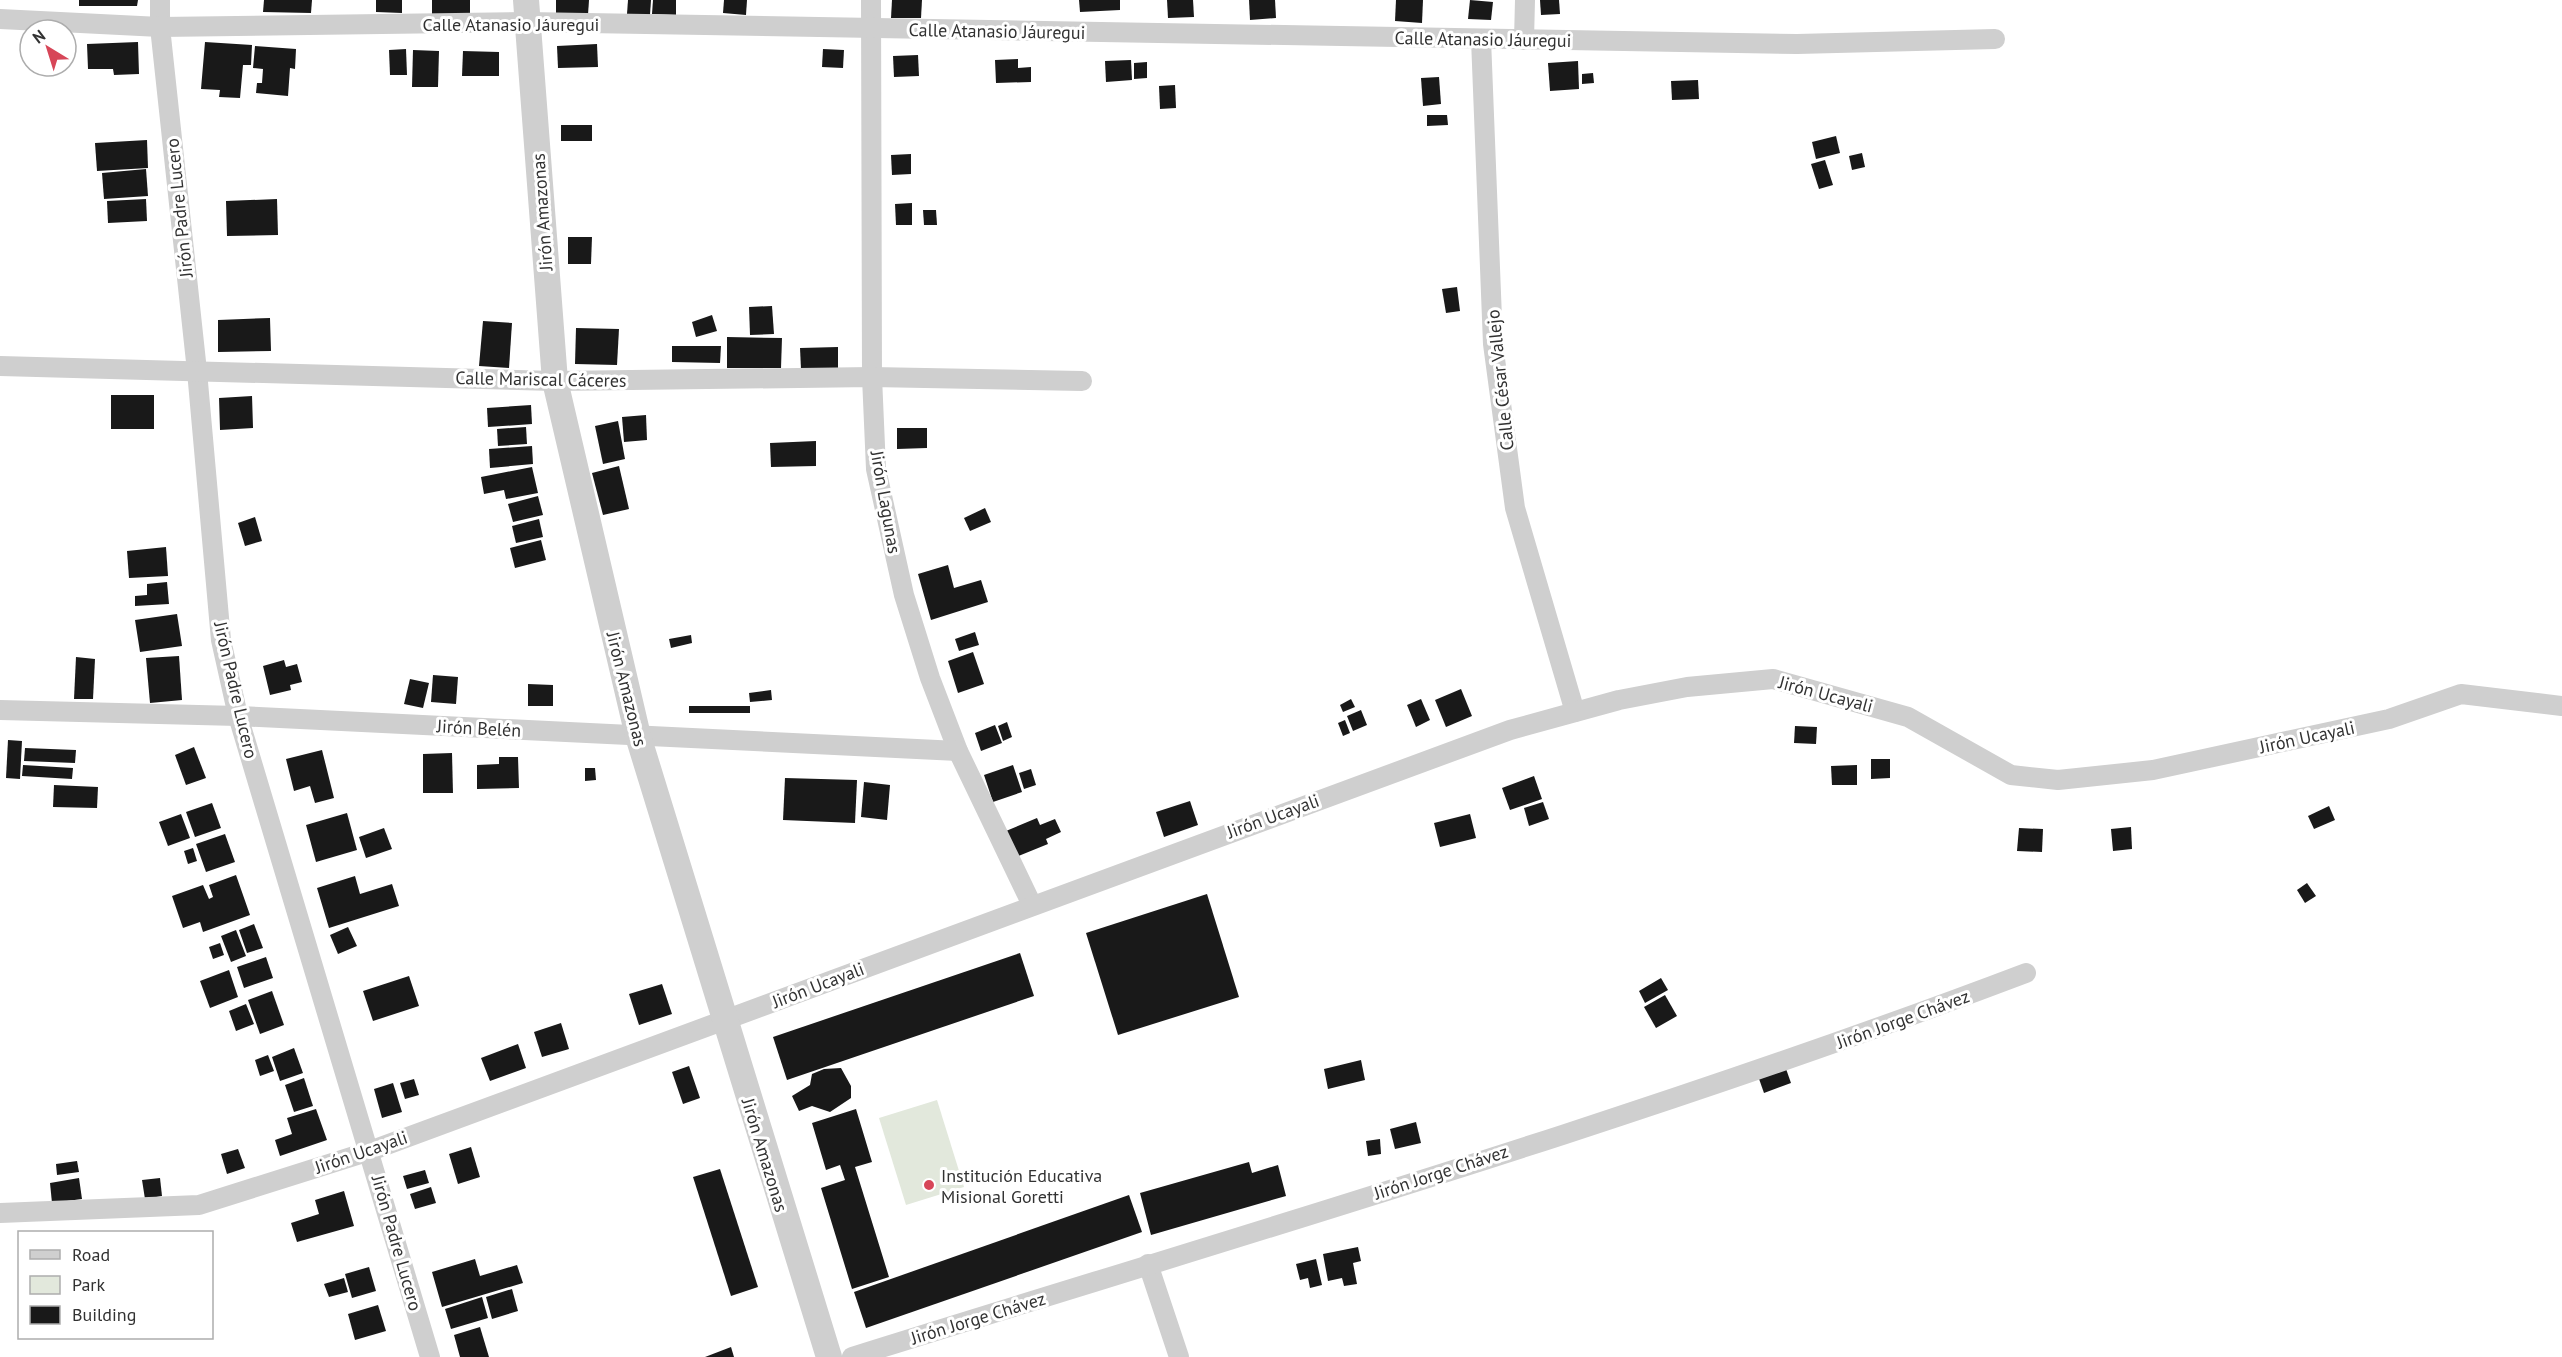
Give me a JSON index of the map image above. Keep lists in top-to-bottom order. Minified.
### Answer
{"streets":{"street":["Calle Atanasio Jáuregui","Jirón Padre Lucero","Jirón Amazonas","Calle Mariscal Cáceres","Calle César Vallejo","Jirón Lagunas","Jirón Ucayali","Jirón Belén","Jirón Jorge Chávez"]},"crossings":[["Calle Atanasio Jáuregui","Jirón Padre Lucero"],["Calle Atanasio Jáuregui","Jirón Amazonas"],["Calle Atanasio Jáuregui","Calle César Vallejo"],["Calle Atanasio Jáuregui","Jirón Lagunas"],["Jirón Padre Lucero","Calle Mariscal Cáceres"],["Jirón Padre Lucero","Jirón Ucayali"],["Jirón Padre Lucero","Jirón Belén"],["Jirón Amazonas","Calle Mariscal Cáceres"],["Jirón Amazonas","Jirón Ucayali"],["Jirón Amazonas","Jirón Belén"],["Calle Mariscal Cáceres","Jirón Lagunas"],["Calle César Vallejo","Jirón Ucayali"],["Jirón Lagunas","Jirón Ucayali"],["Jirón Lagunas","Jirón Belén"]],"places":["Institución Educativa Misional Goretti"],"legend":["Road","Park","Building"],"north":"top left"}
